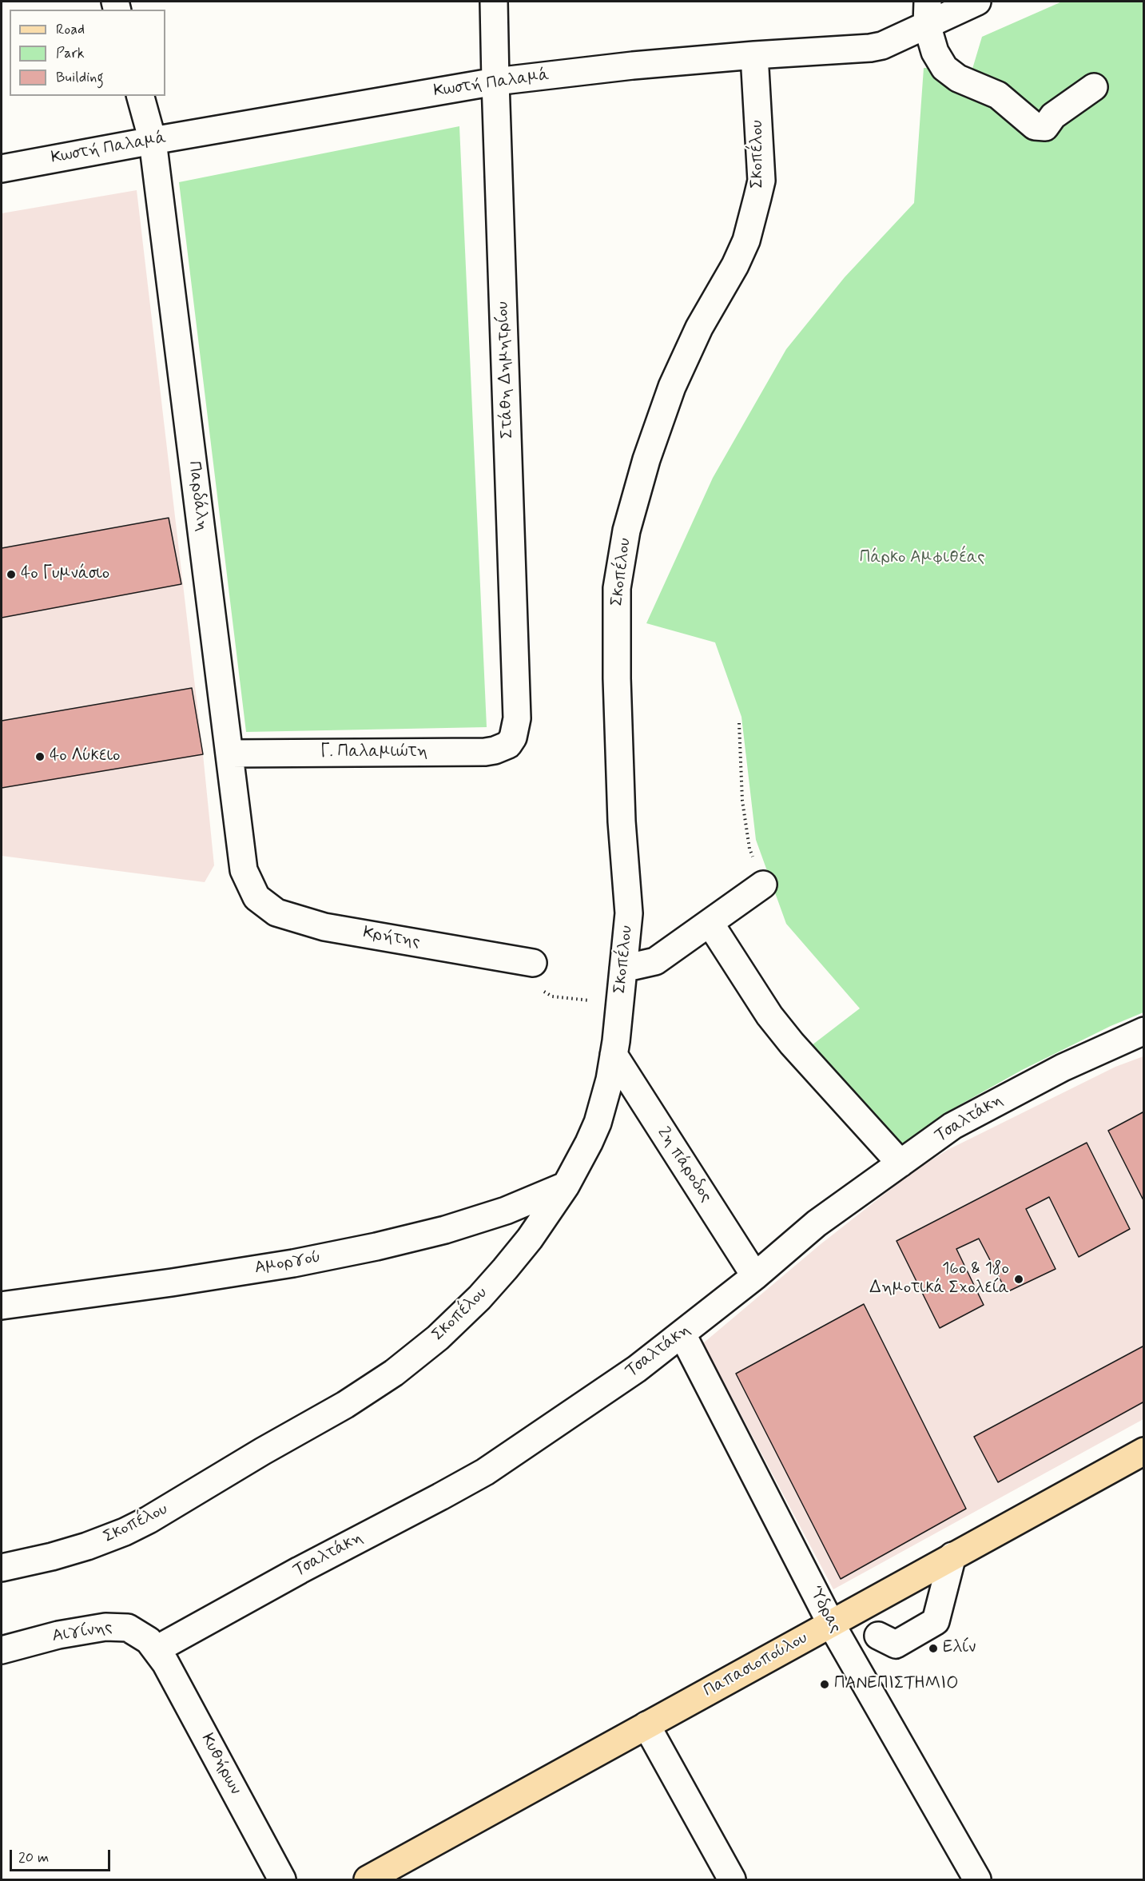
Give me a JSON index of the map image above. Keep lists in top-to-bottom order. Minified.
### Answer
{"streets":{"main road":["Παπασιοπούλου"],"street":["Κωστή Παλαμά","Σκοπέλου","Στάθη Δημητρίου","Παρδάλη","Γ. Παλαμιώτη","Κρήτης","Τσαλτάκη","2η πάροδος","Αμοργού","Ύδρας","Αιγίνης","Κυθήρων"]},"crossings":[["Κωστή Παλαμά","Σκοπέλου"],["Κωστή Παλαμά","Στάθη Δημητρίου"],["Κωστή Παλαμά","Παρδάλη"],["Σκοπέλου","2η πάροδος"],["Σκοπέλου","Αμοργού"],["Στάθη Δημητρίου","Γ. Παλαμιώτη"],["Παρδάλη","Γ. Παλαμιώτη"],["Παρδάλη","Κρήτης"],["Τσαλτάκη","2η πάροδος"],["Τσαλτάκη","Ύδρας"],["Τσαλτάκη","Αιγίνης"],["Τσαλτάκη","Κυθήρων"],["Ύδρας","Παπασιοπούλου"],["Αιγίνης","Κυθήρων"]],"parks":["Πάρκο Αμφιθέας"],"places":["4ο Γυμνάσιο","4ο Λύκειο","16ο & 18ο Δημοτικά Σχολεία","Ελίν","ΠΑΝΕΠΙΣΤΗΜΙΟ"],"legend":["Road","Park","Building"],"scale_bar":"20 m"}
